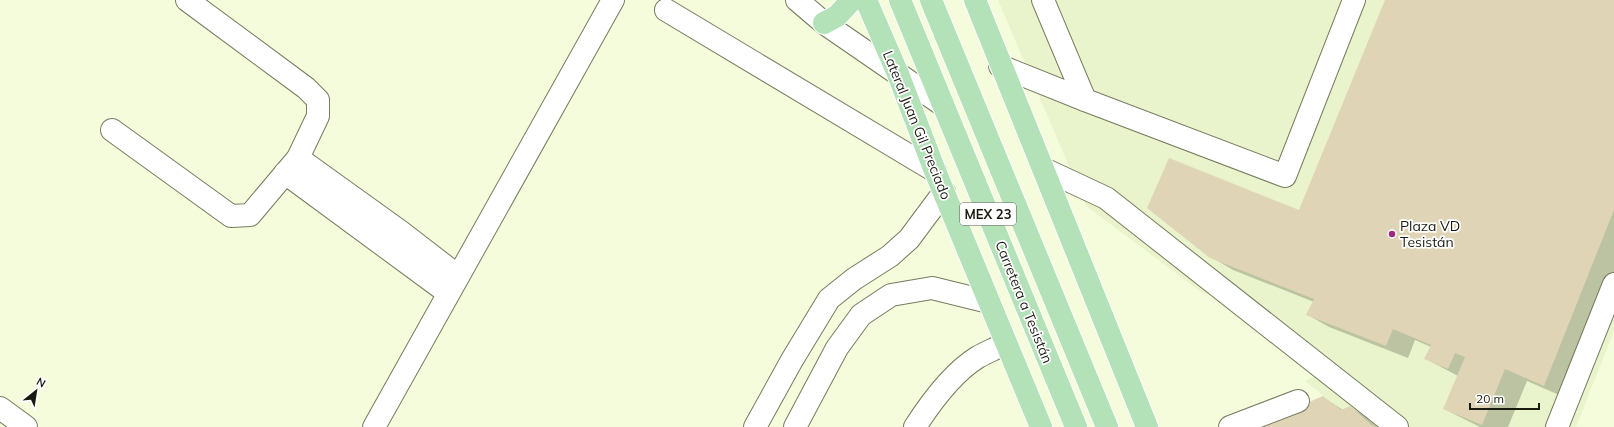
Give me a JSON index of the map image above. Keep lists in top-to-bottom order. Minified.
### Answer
{"streets":{"main road":["Lateral Juan Gil Preciado","MEX 23","Carretera a Tesistán"]},"places":["Plaza VD Tesistán"],"scale_bar":"20 m","north":"top right"}
